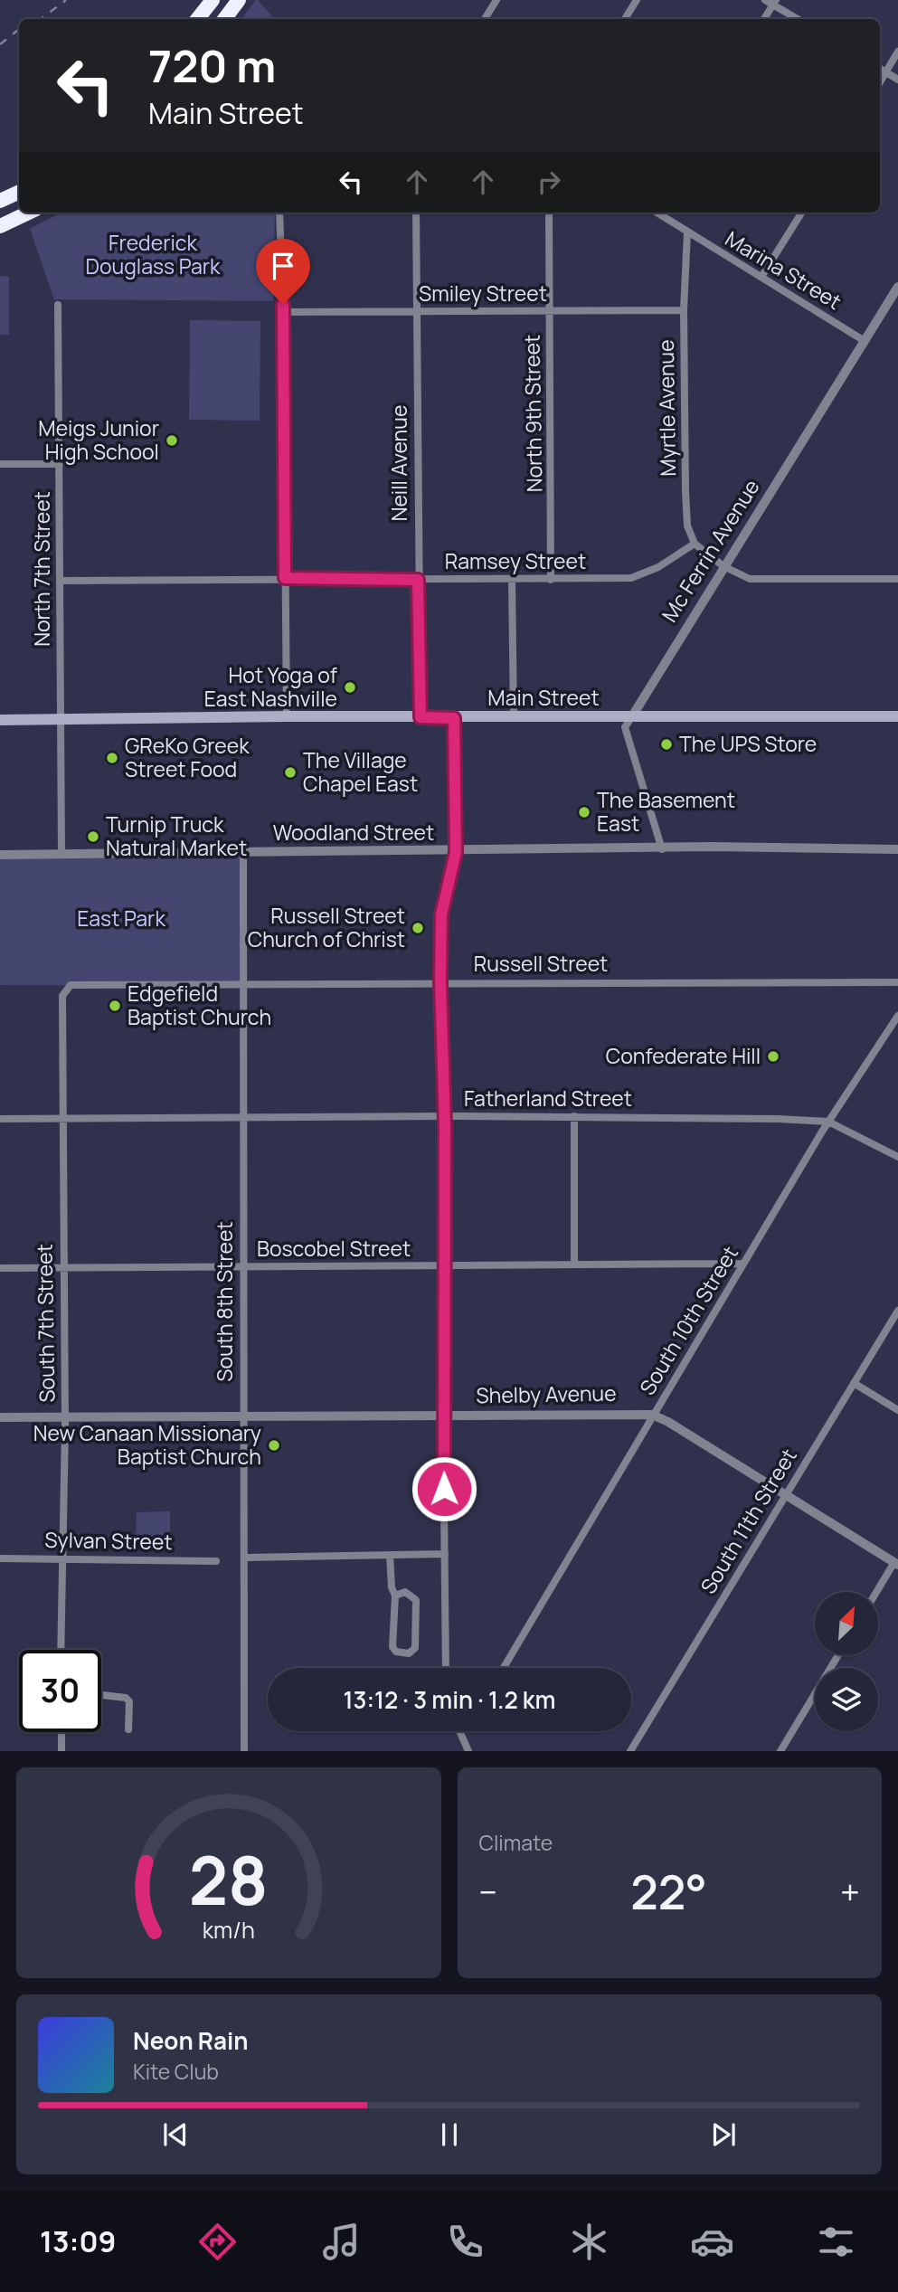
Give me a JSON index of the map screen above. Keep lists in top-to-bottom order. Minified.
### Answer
{"streets":{"main road":["Main Street"],"street":["Marina Street","Smiley Street","Myrtle Avenue","North 9th Street","Neill Avenue","Mc Ferrin Avenue","Ramsey Street","North 7th Street","Woodland Street","Russell Street","Fatherland Street","Boscobel Street","South 8th Street","South 10th Street","South 7th Street","Shelby Avenue","South 11th Street","Sylvan Street"]},"crossings":[["Marina Street","Myrtle Avenue"],["Marina Street","Mc Ferrin Avenue"],["Smiley Street","Myrtle Avenue"],["Smiley Street","North 9th Street"],["Smiley Street","Neill Avenue"],["Myrtle Avenue","Ramsey Street"],["North 9th Street","Ramsey Street"],["Neill Avenue","Ramsey Street"],["Neill Avenue","Main Street"],["Mc Ferrin Avenue","Main Street"],["Mc Ferrin Avenue","Woodland Street"],["Ramsey Street","North 7th Street"],["North 7th Street","Main Street"],["Woodland Street","South 8th Street"],["Russell Street","South 8th Street"],["Russell Street","South 7th Street"],["Fatherland Street","South 8th Street"],["Fatherland Street","South 10th Street"],["Fatherland Street","South 7th Street"],["Boscobel Street","South 8th Street"],["Boscobel Street","South 10th Street"],["Boscobel Street","South 7th Street"],["South 8th Street","Shelby Avenue"],["South 10th Street","Shelby Avenue"],["South 7th Street","Shelby Avenue"],["South 7th Street","Sylvan Street"]],"parks":["Frederick Douglass Park","East Park"],"places":["Meigs Junior High School","Hot Yoga of East Nashville","The UPS Store","GReKo Greek Street Food","The Village Chapel East","The Basement East","Turnip Truck Natural Market","Russell Street Church of Christ","Edgefield Baptist Church","Confederate Hill","New Canaan Missionary Baptist Church"],"north":"top right","page":{"turn":["720 m","Main Street"],"limit":"30","trip":"13:12 · 3 min · 1.2 km","tile":"Climate","heat":["−","22°","+"],"song":["Neon Rain","Kite Club"],"tabs":"13:09","gauge":["28","km/h"]}}
